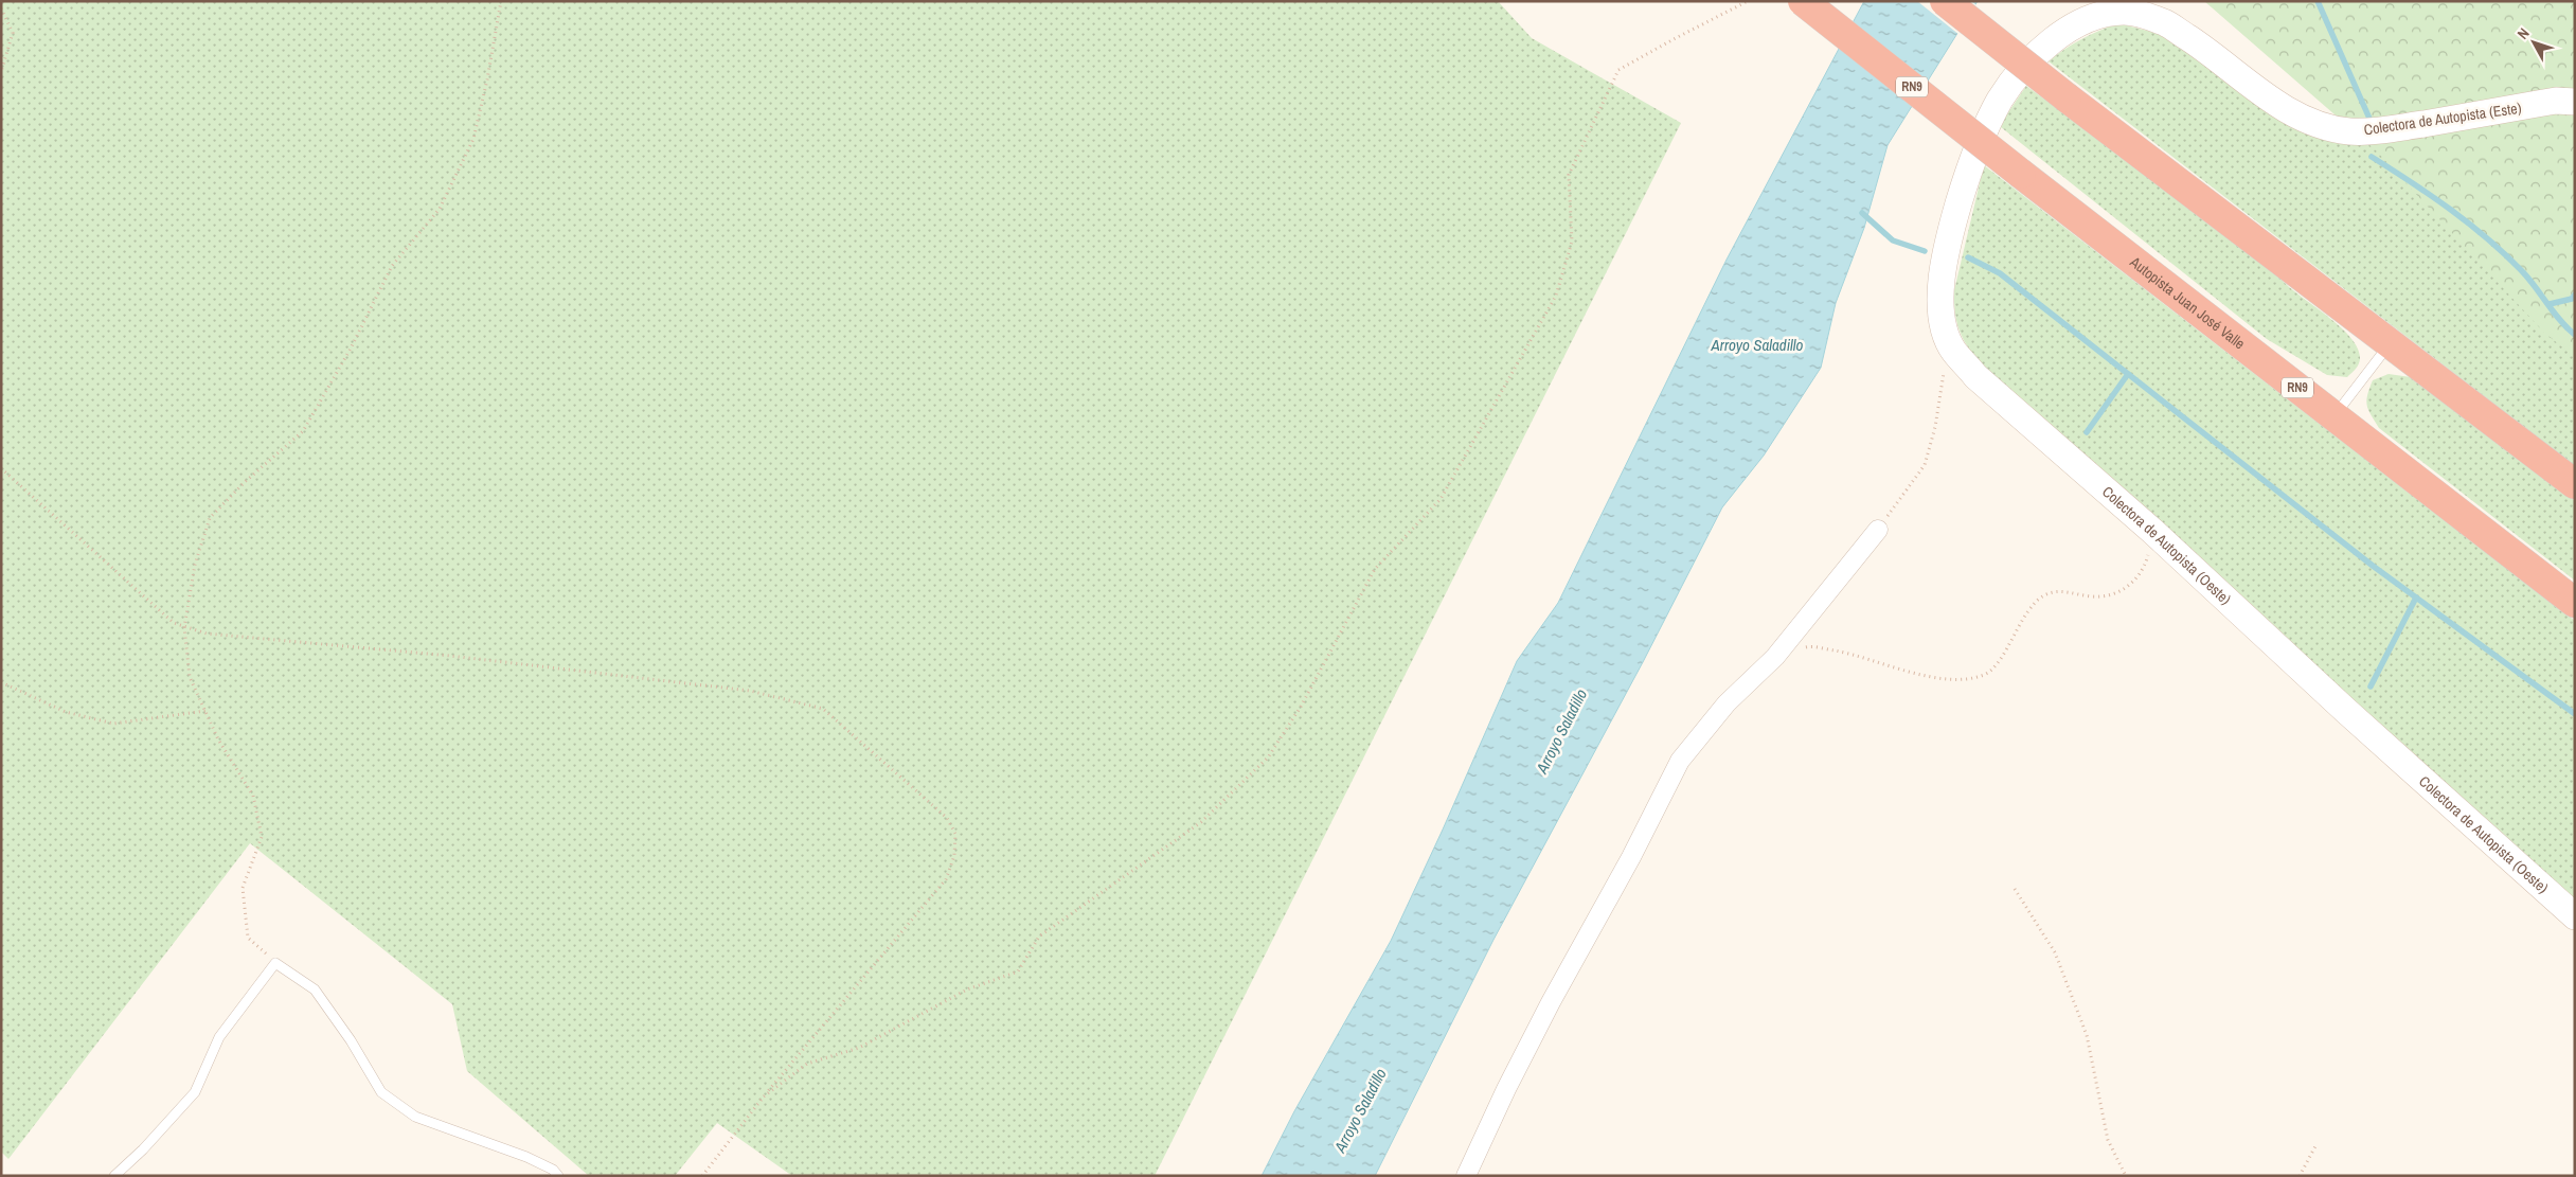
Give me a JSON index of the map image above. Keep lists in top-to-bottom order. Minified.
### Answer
{"streets":{"highway":["RN9","Autopista Juan José Valle"],"main road":["Colectora de Autopista (Este)","Colectora de Autopista (Oeste)"]},"crossings":[["Colectora de Autopista (Este)","Colectora de Autopista (Oeste)"]],"water":["Arroyo Saladillo"],"north":"top left"}
